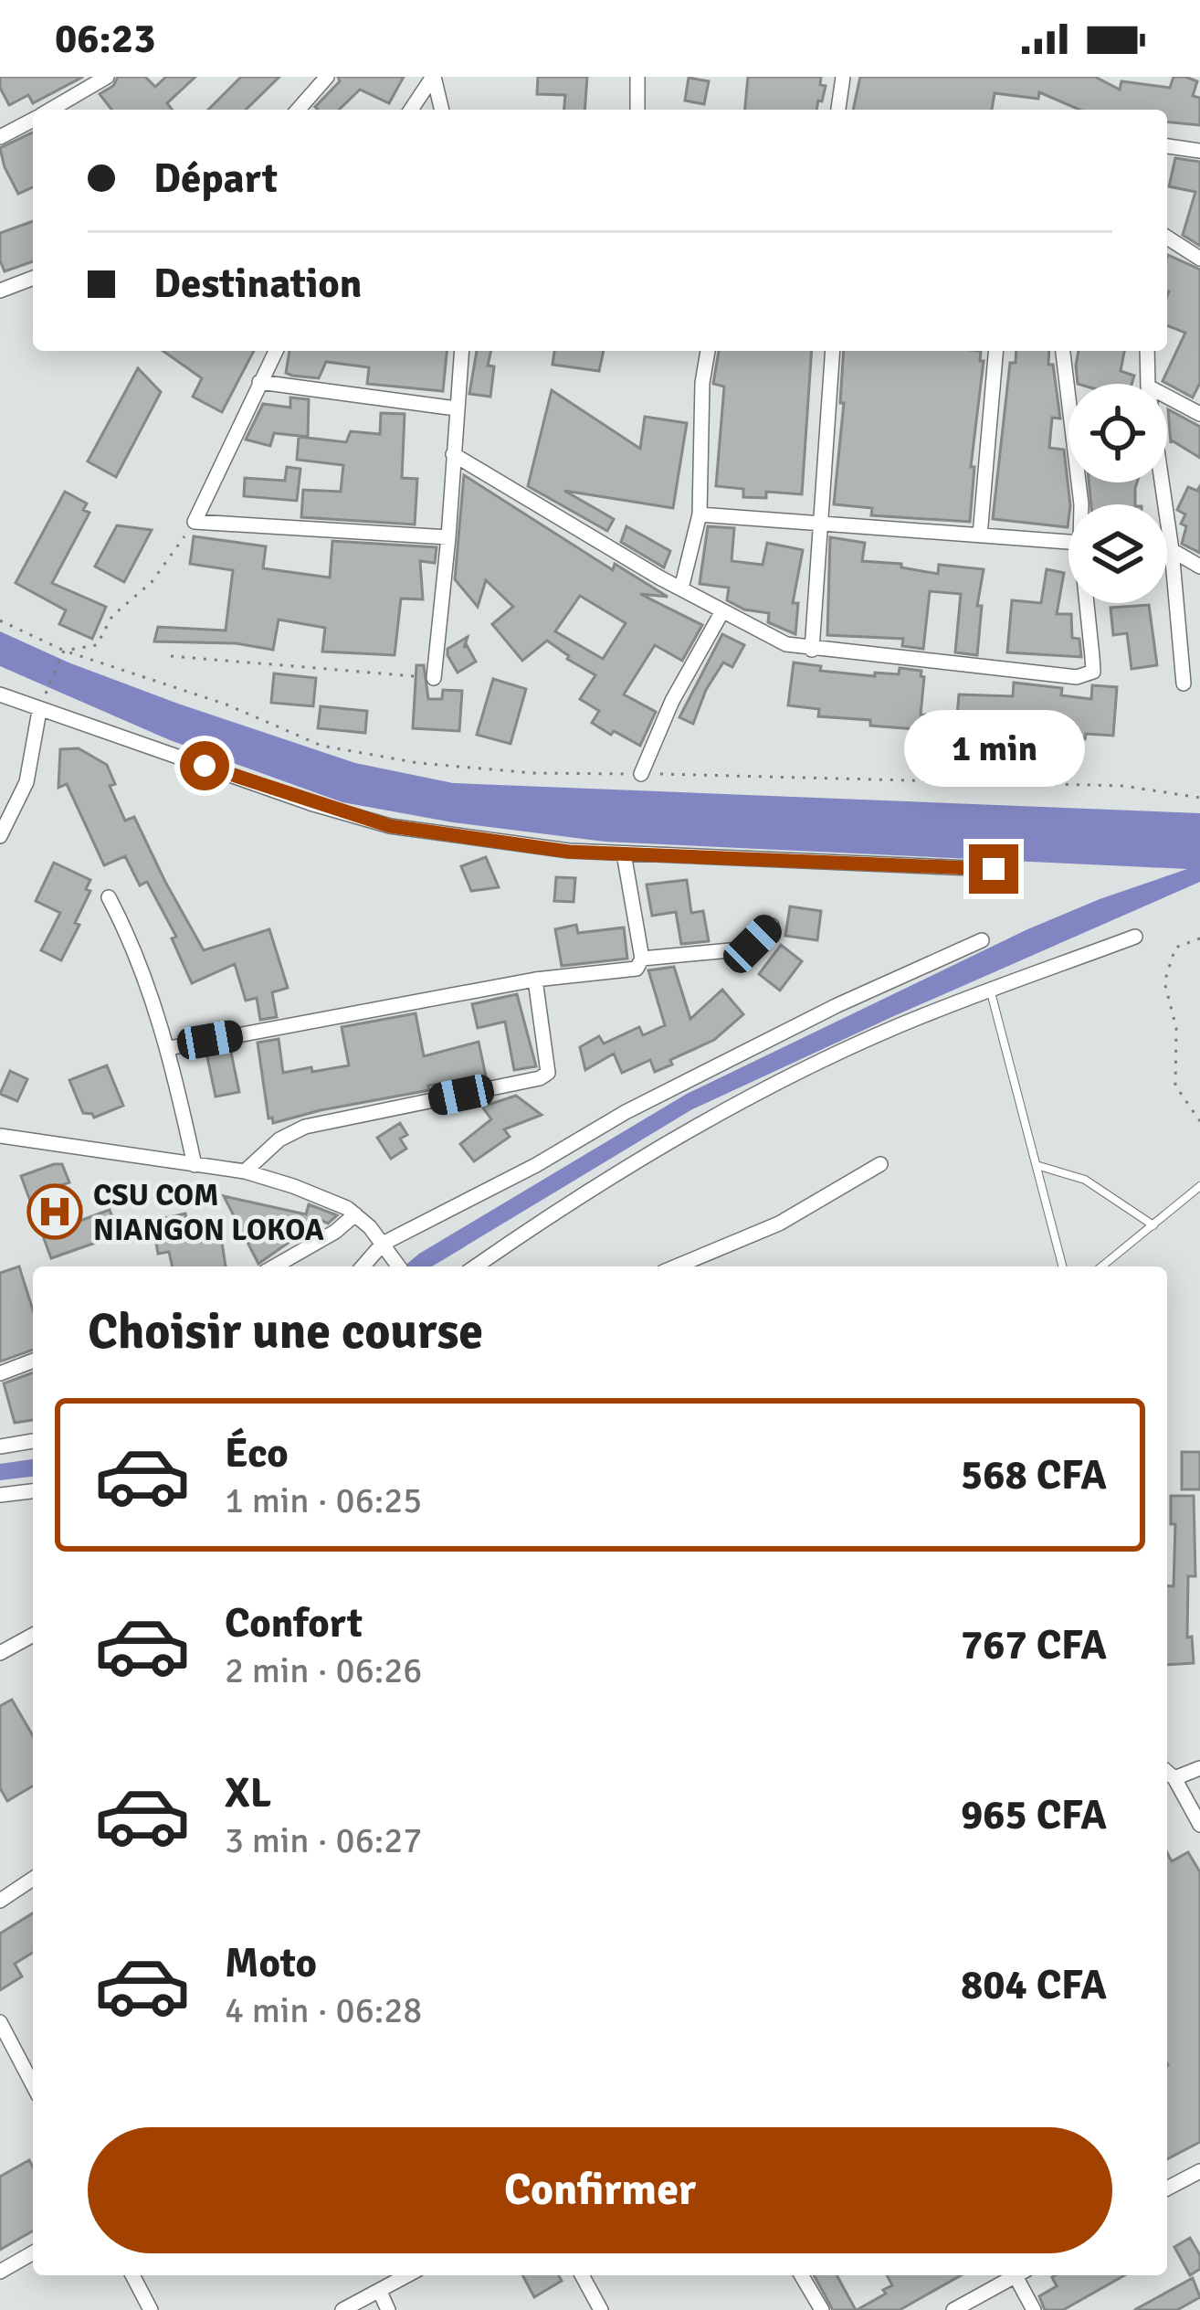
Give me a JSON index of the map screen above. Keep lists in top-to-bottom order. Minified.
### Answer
{"places":{"hospital":["CSU COM NIANGON LOKOA"]},"page":{"status":"06:23","banner":["Départ","Destination"],"bubble":"1 min","heading":"Choisir une course","list":[{"name":"Éco","note":"1 min · 06:25","value":"568 CFA"},{"name":"Confort","note":"2 min · 06:26","value":"767 CFA"},{"name":"XL","note":"3 min · 06:27","value":"965 CFA"},{"name":"Moto","note":"4 min · 06:28","value":"804 CFA"}],"buttons":"Confirmer"}}
